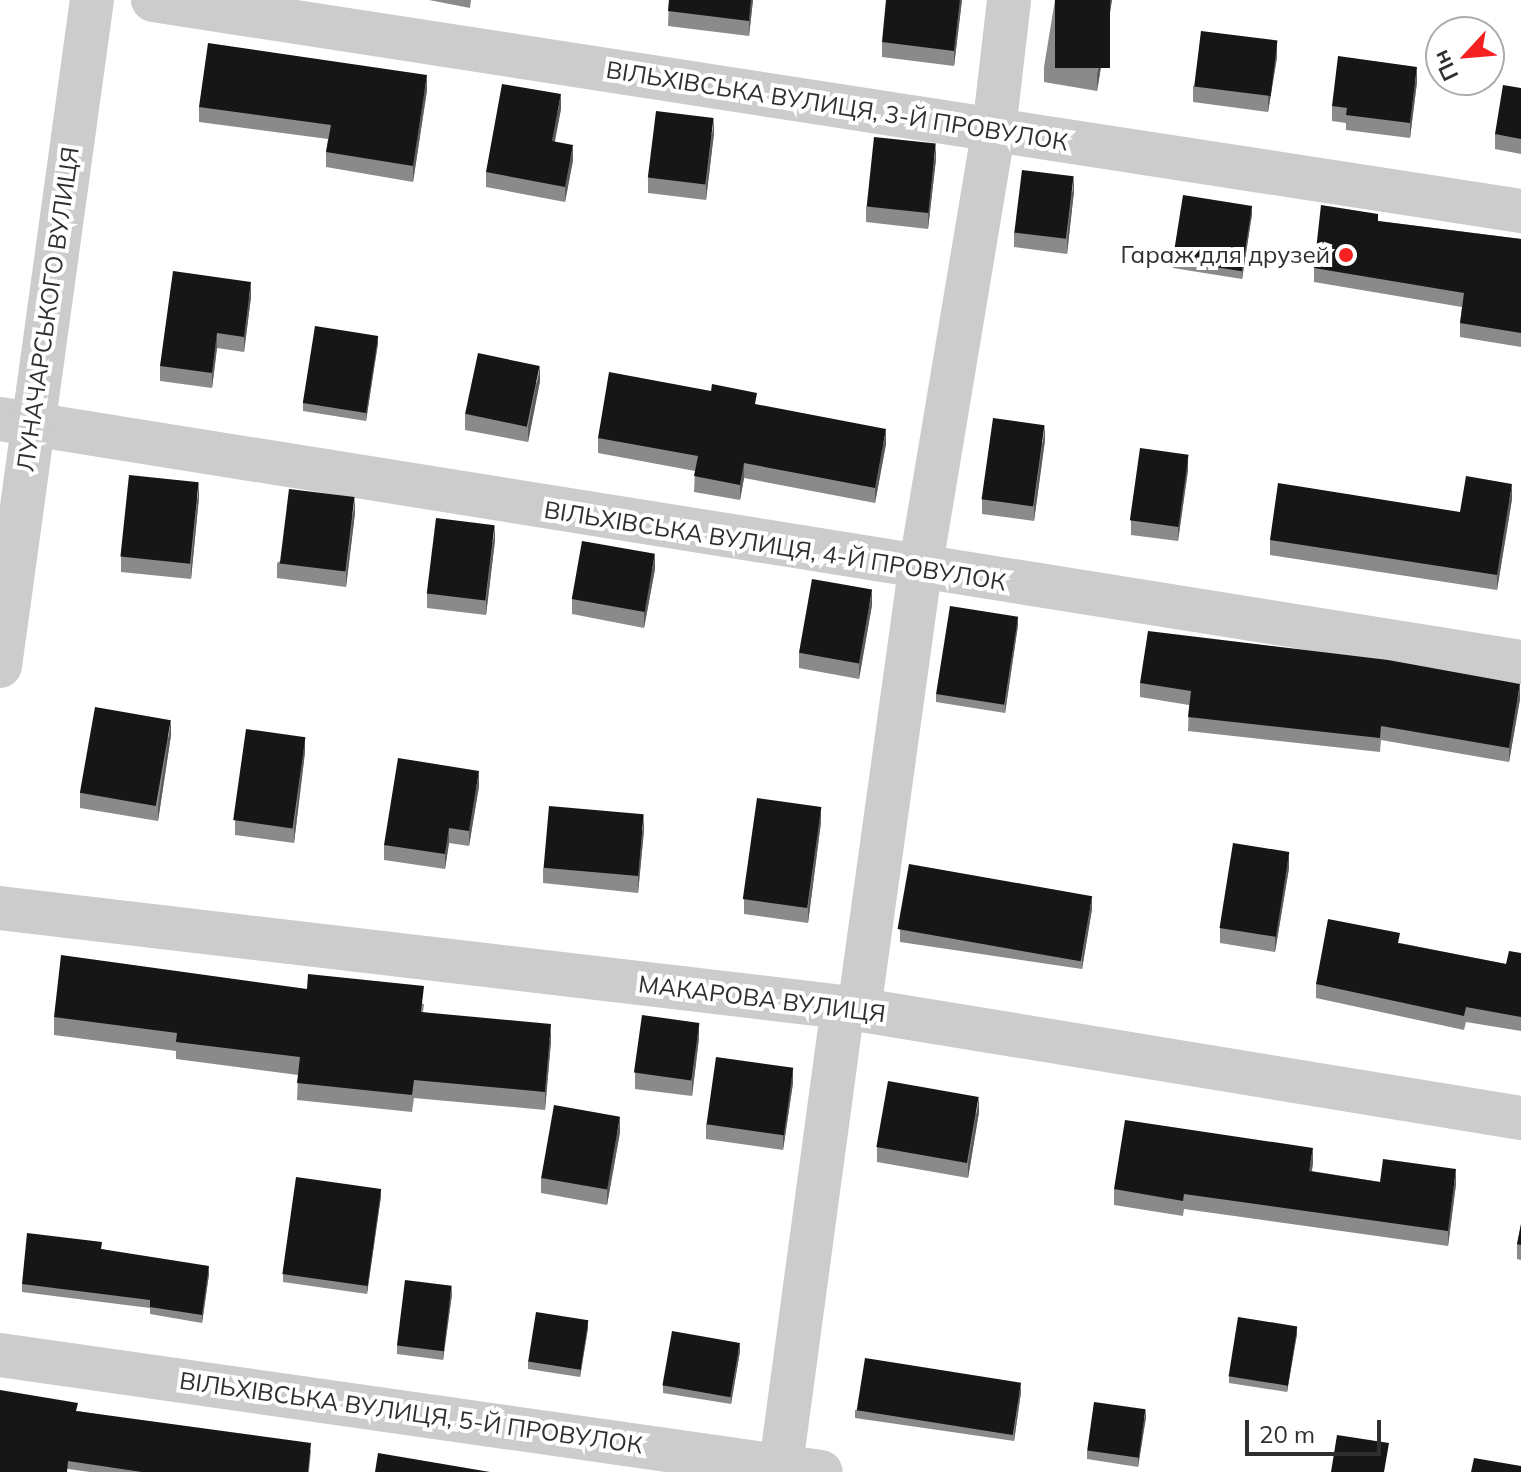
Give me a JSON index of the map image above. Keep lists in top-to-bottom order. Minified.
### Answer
{"streets":{"street":["ВІЛЬХІВСЬКА ВУЛИЦЯ, 3-Й ПРОВУЛОК","ЛУНАЧАРСЬКОГО ВУЛИЦЯ","ВІЛЬХІВСЬКА ВУЛИЦЯ, 4-Й ПРОВУЛОК","МАКАРОВА ВУЛИЦЯ","ВІЛЬХІВСЬКА ВУЛИЦЯ, 5-Й ПРОВУЛОК"]},"crossings":[["ЛУНАЧАРСЬКОГО ВУЛИЦЯ","ВІЛЬХІВСЬКА ВУЛИЦЯ, 4-Й ПРОВУЛОК"]],"places":["Гараж для друзей"],"scale_bar":"20 m","north":"bottom left"}
